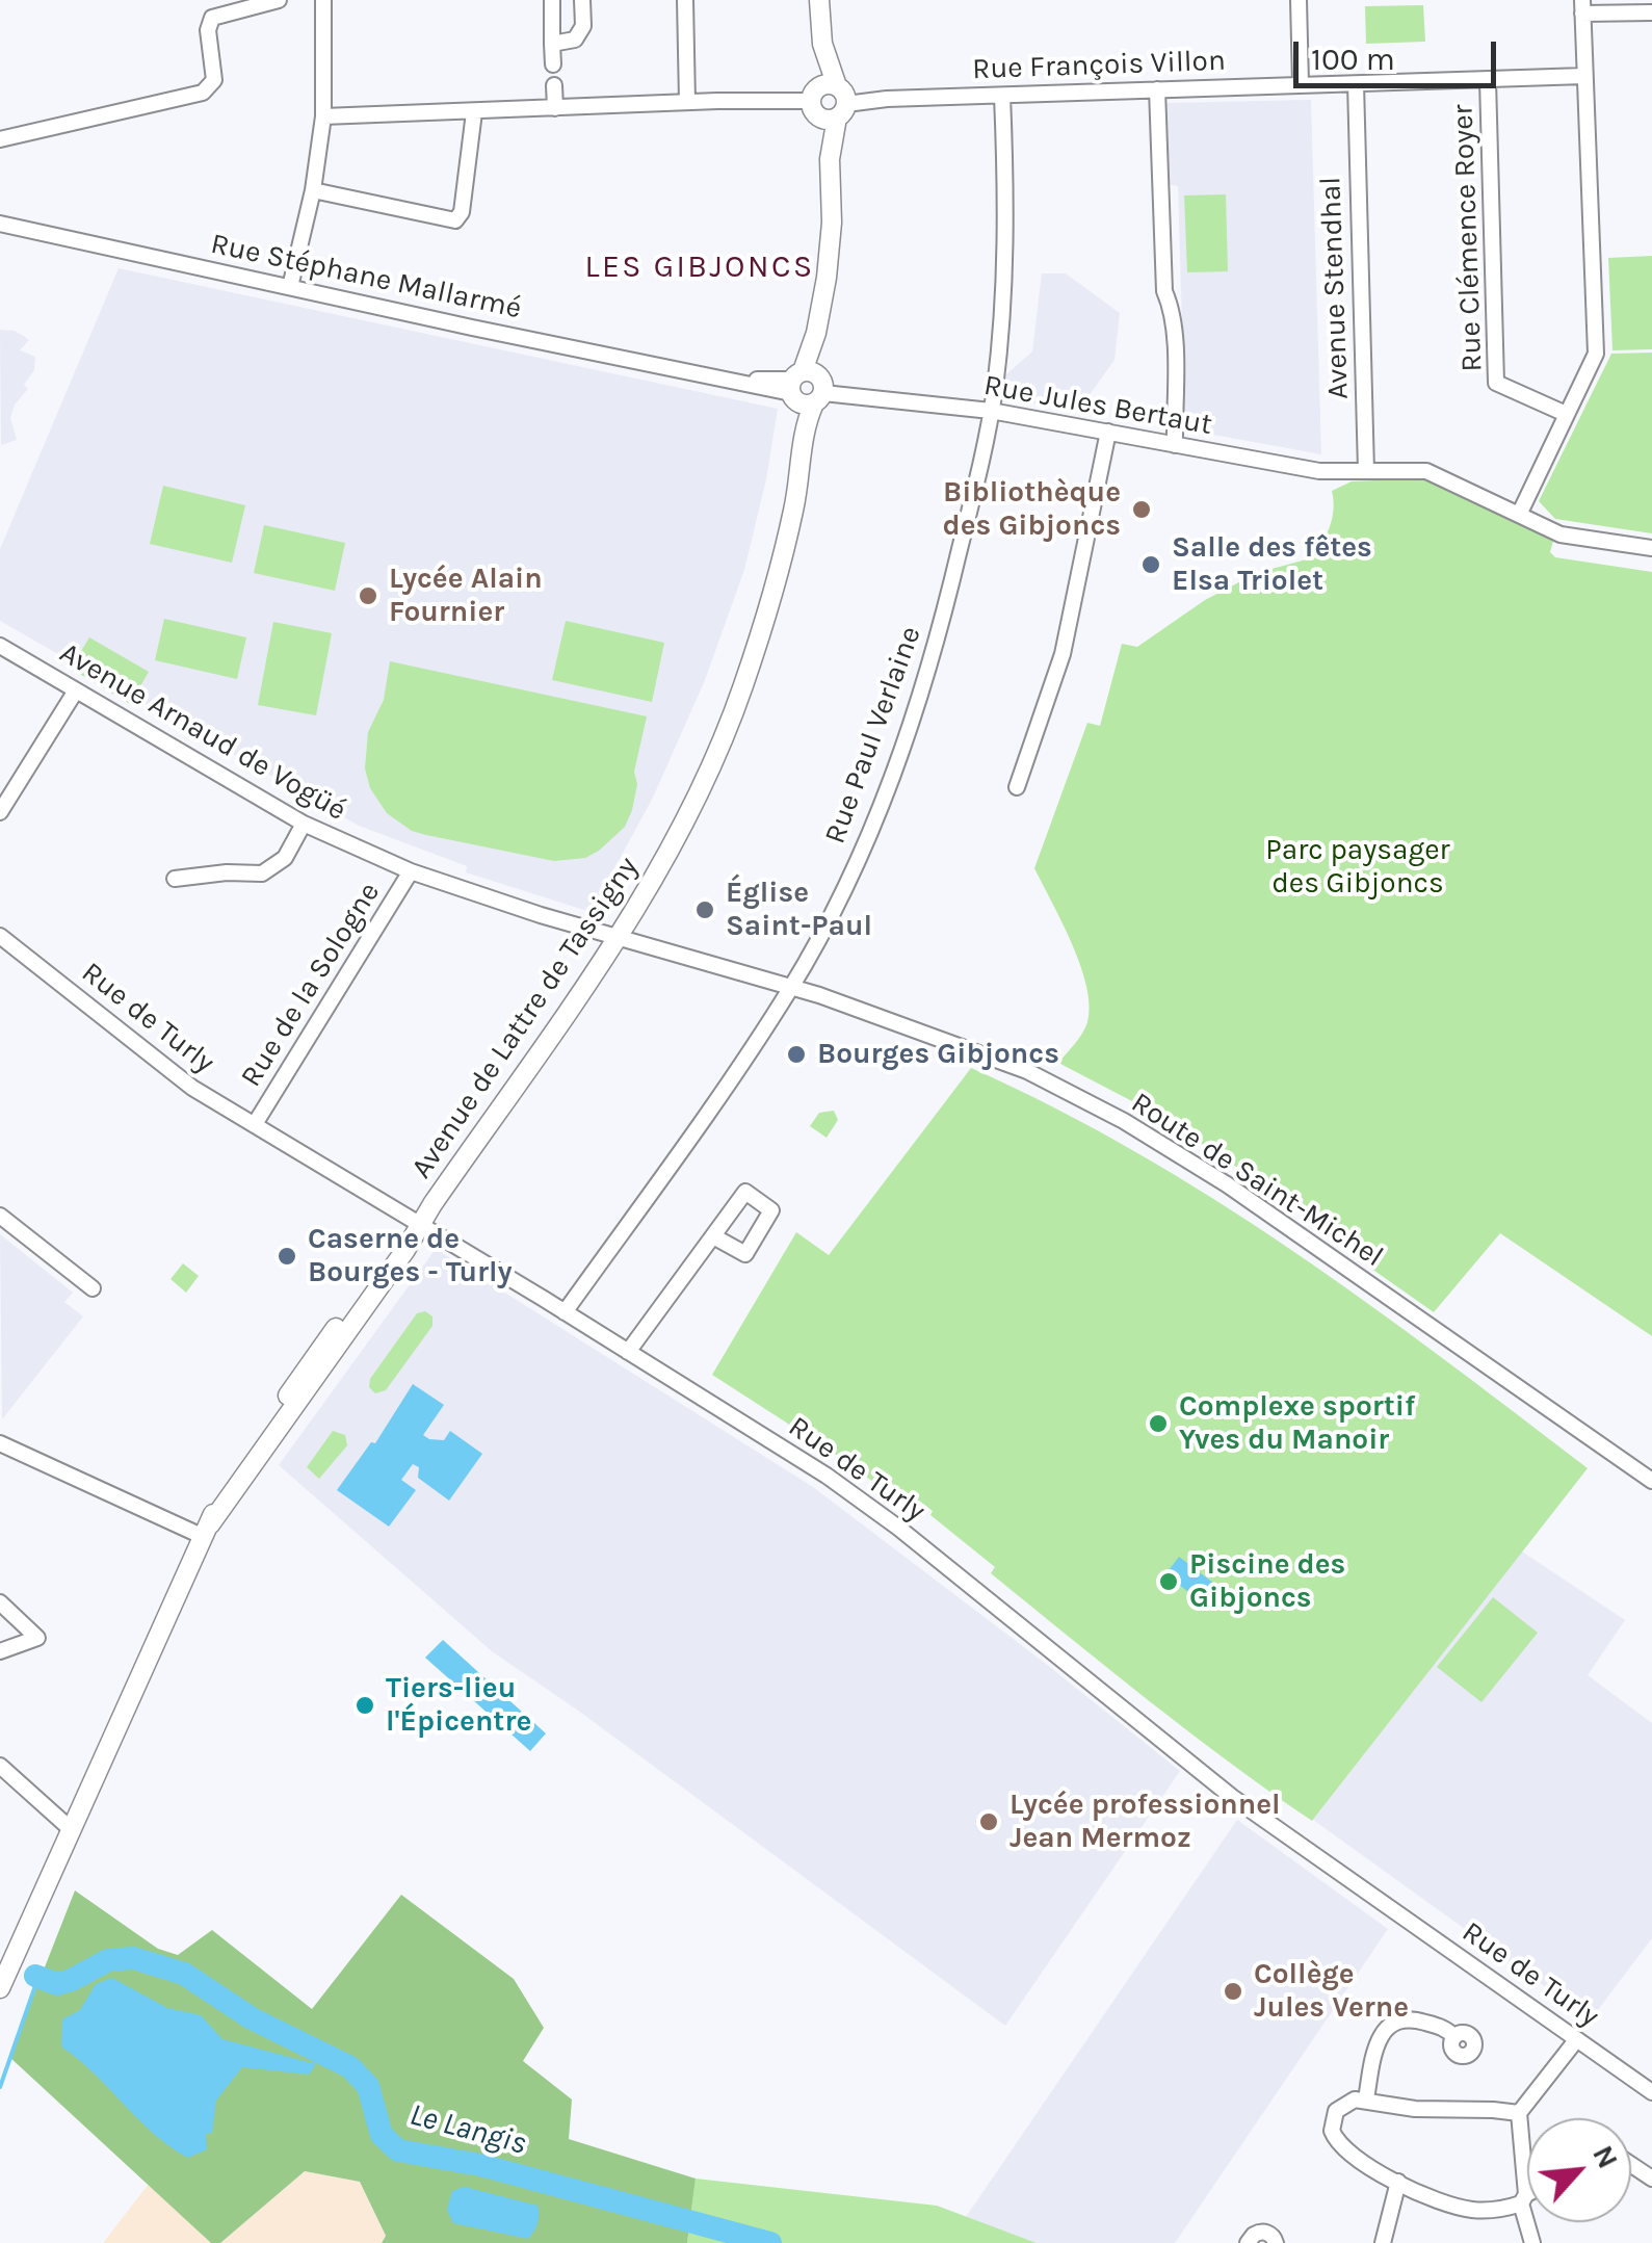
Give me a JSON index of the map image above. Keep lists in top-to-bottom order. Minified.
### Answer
{"streets":{"main road":["Avenue de Lattre de Tassigny"],"street":["Rue François Villon","Rue Clémence Royer","Rue Stéphane Mallarmé","Avenue Stendhal","Rue Jules Bertaut","Avenue Arnaud de Vogüé","Rue Paul Verlaine","Rue de la Sologne","Rue de Turly","Route de Saint-Michel"]},"crossings":[["Rue François Villon","Rue Clémence Royer"],["Rue François Villon","Avenue Stendhal"],["Rue François Villon","Rue Paul Verlaine"],["Rue François Villon","Avenue de Lattre de Tassigny"],["Rue Stéphane Mallarmé","Rue Jules Bertaut"],["Rue Stéphane Mallarmé","Avenue de Lattre de Tassigny"],["Avenue Stendhal","Rue Jules Bertaut"],["Rue Jules Bertaut","Rue Paul Verlaine"],["Rue Jules Bertaut","Avenue de Lattre de Tassigny"],["Avenue Arnaud de Vogüé","Rue de la Sologne"],["Avenue Arnaud de Vogüé","Avenue de Lattre de Tassigny"],["Avenue Arnaud de Vogüé","Route de Saint-Michel"],["Rue Paul Verlaine","Rue de Turly"],["Rue Paul Verlaine","Route de Saint-Michel"],["Rue de la Sologne","Rue de Turly"],["Rue de Turly","Avenue de Lattre de Tassigny"],["Avenue de Lattre de Tassigny","Route de Saint-Michel"]],"districts":["LES GIBJONCS"],"water":["Le Langis"],"parks":["Parc paysager des Gibjoncs"],"places":["Bibliothèque des Gibjoncs","Salle des fêtes Elsa Triolet","Lycée Alain Fournier","Église Saint-Paul","Bourges Gibjoncs","Caserne de Bourges - Turly","Complexe sportif Yves du Manoir","Piscine des Gibjoncs","Tiers-lieu l'Épicentre","Lycée professionnel Jean Mermoz","Collège Jules Verne"],"scale_bar":"100 m","north":"top right"}
